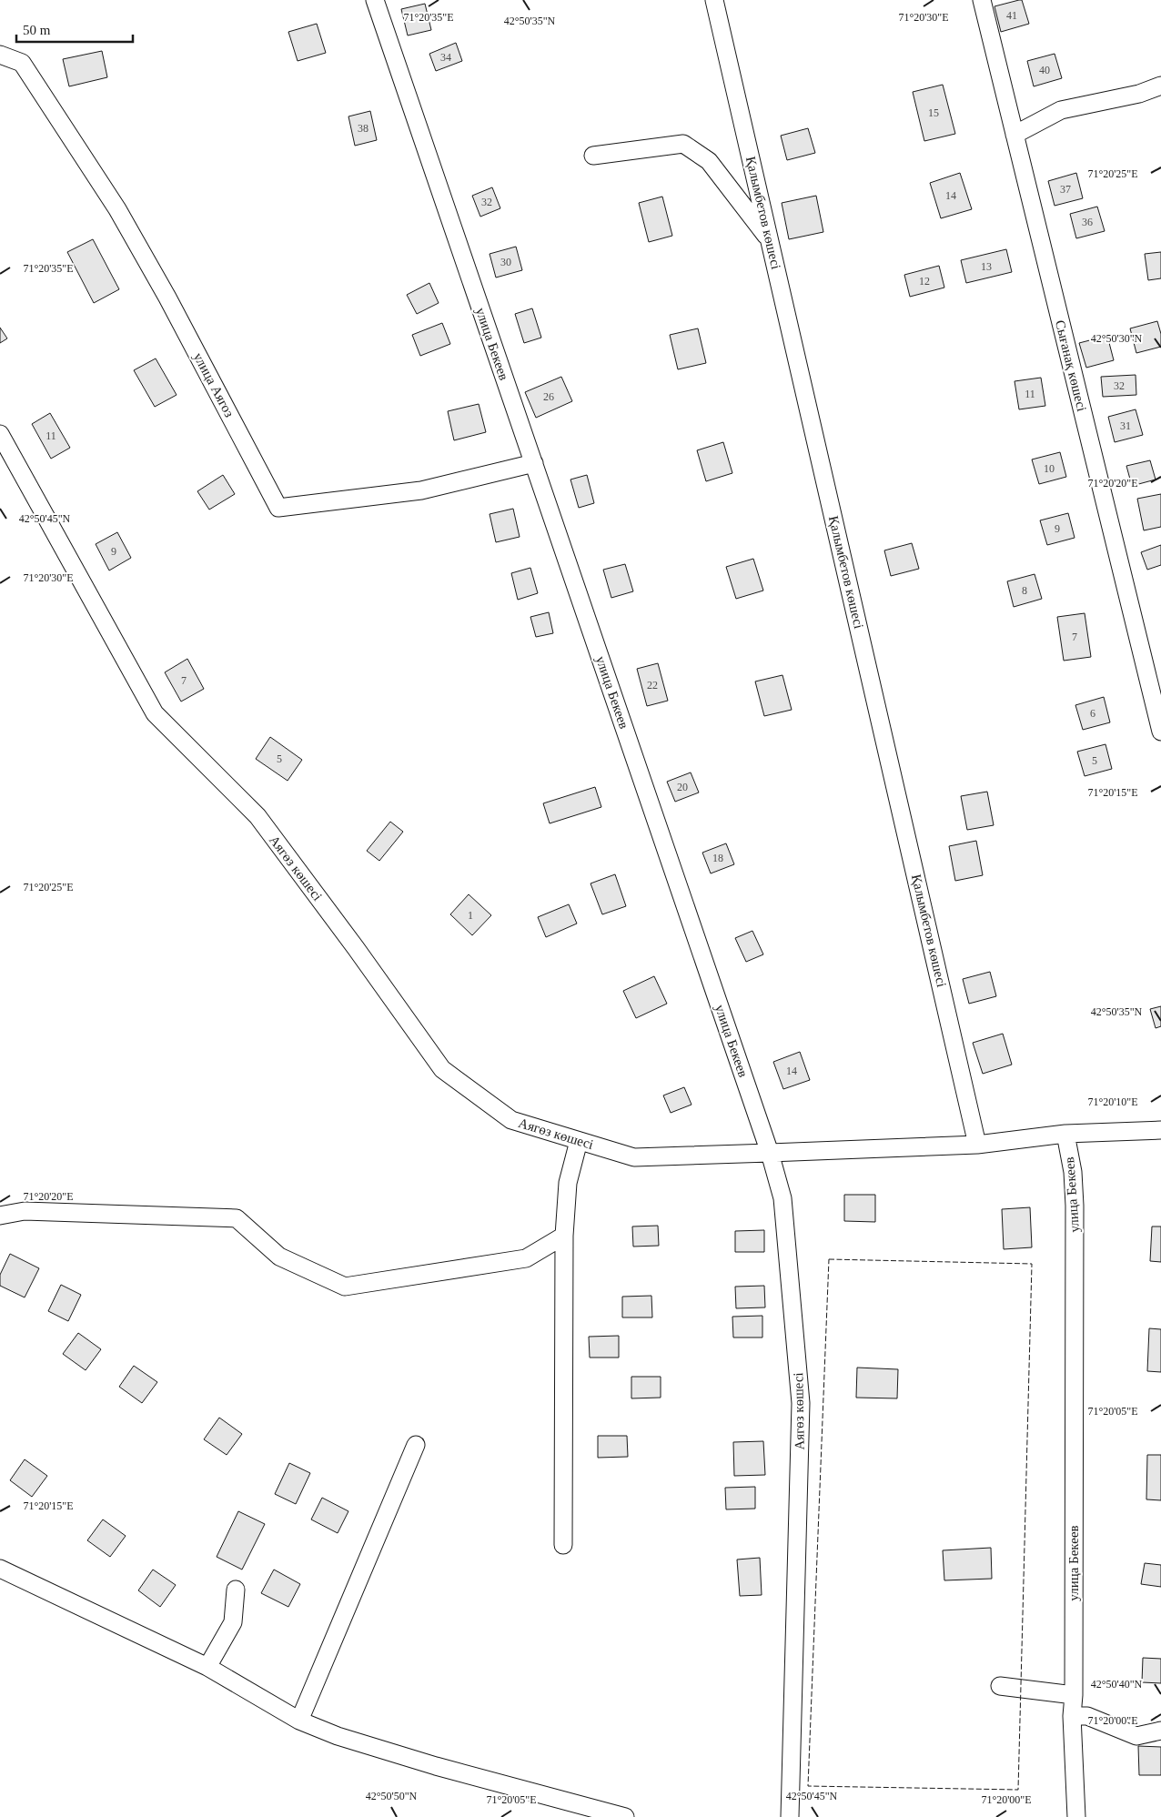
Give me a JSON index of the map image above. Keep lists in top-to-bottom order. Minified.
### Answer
{"streets":{"street":["Қалымбетов көшесі","улица Бекеев","Сығанақ көшесі","улица Аягоз","Аягөз көшесі"]},"crossings":[["улица Бекеев","улица Аягоз"],["улица Бекеев","Аягөз көшесі"]],"house_numbers":["41","34","40","15","38","37","14","32","36","30","13","12","32","11","26","31","11","10","9","9","8","7","7","22","6","5","5","20","18","1","14"],"scale_bar":"50 m","coordinates":["71°20'35\"E","71°20'30\"E","42°50'35\"N","71°20'25\"E","42°50'30\"N","71°20'20\"E","42°50'45\"N","71°20'15\"E","71°20'10\"E","71°20'05\"E","42°50'40\"N","71°20'00\"E","42°50'50\"N"]}
